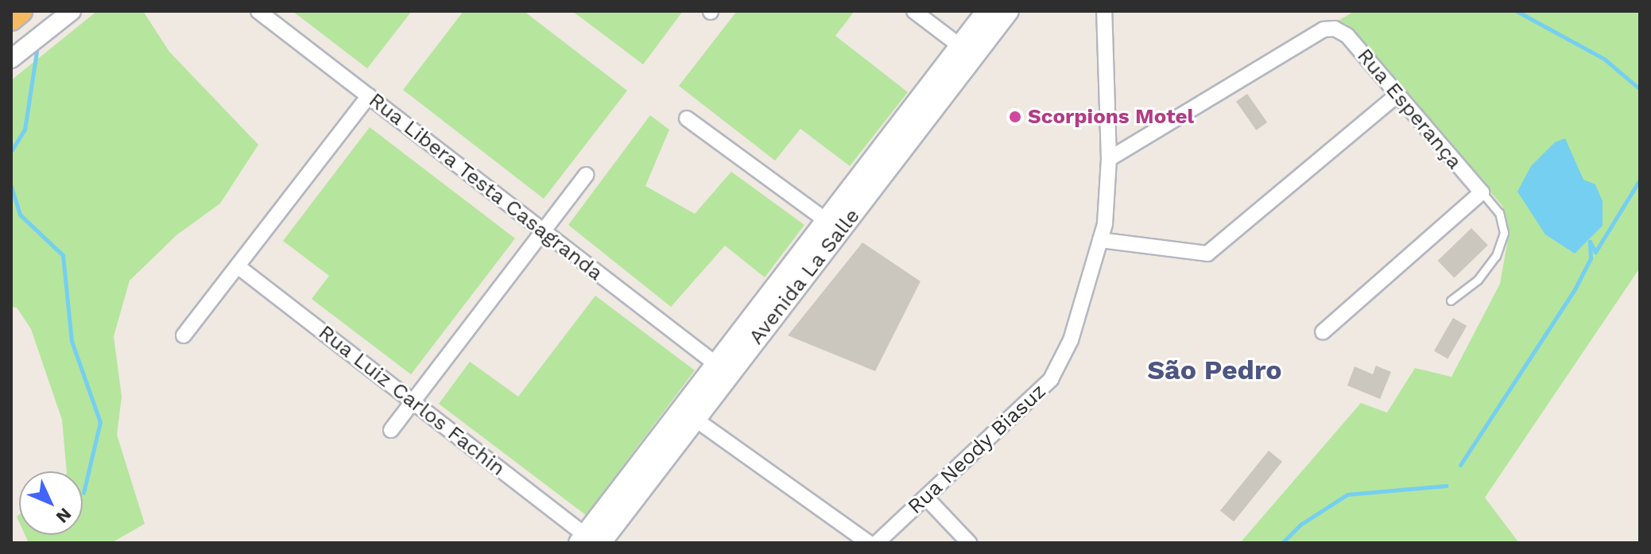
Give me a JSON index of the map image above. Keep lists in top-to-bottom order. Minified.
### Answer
{"streets":{"main road":["Avenida La Salle"],"street":["Rua Esperança","Rua Libera Testa Casagranda","Rua Luiz Carlos Fachin","Rua Neody Biasuz"]},"crossings":[["Rua Esperança","Rua Neody Biasuz"],["Rua Libera Testa Casagranda","Avenida La Salle"],["Avenida La Salle","Rua Luiz Carlos Fachin"]],"districts":["São Pedro"],"places":["Scorpions Motel"],"north":"bottom right"}
